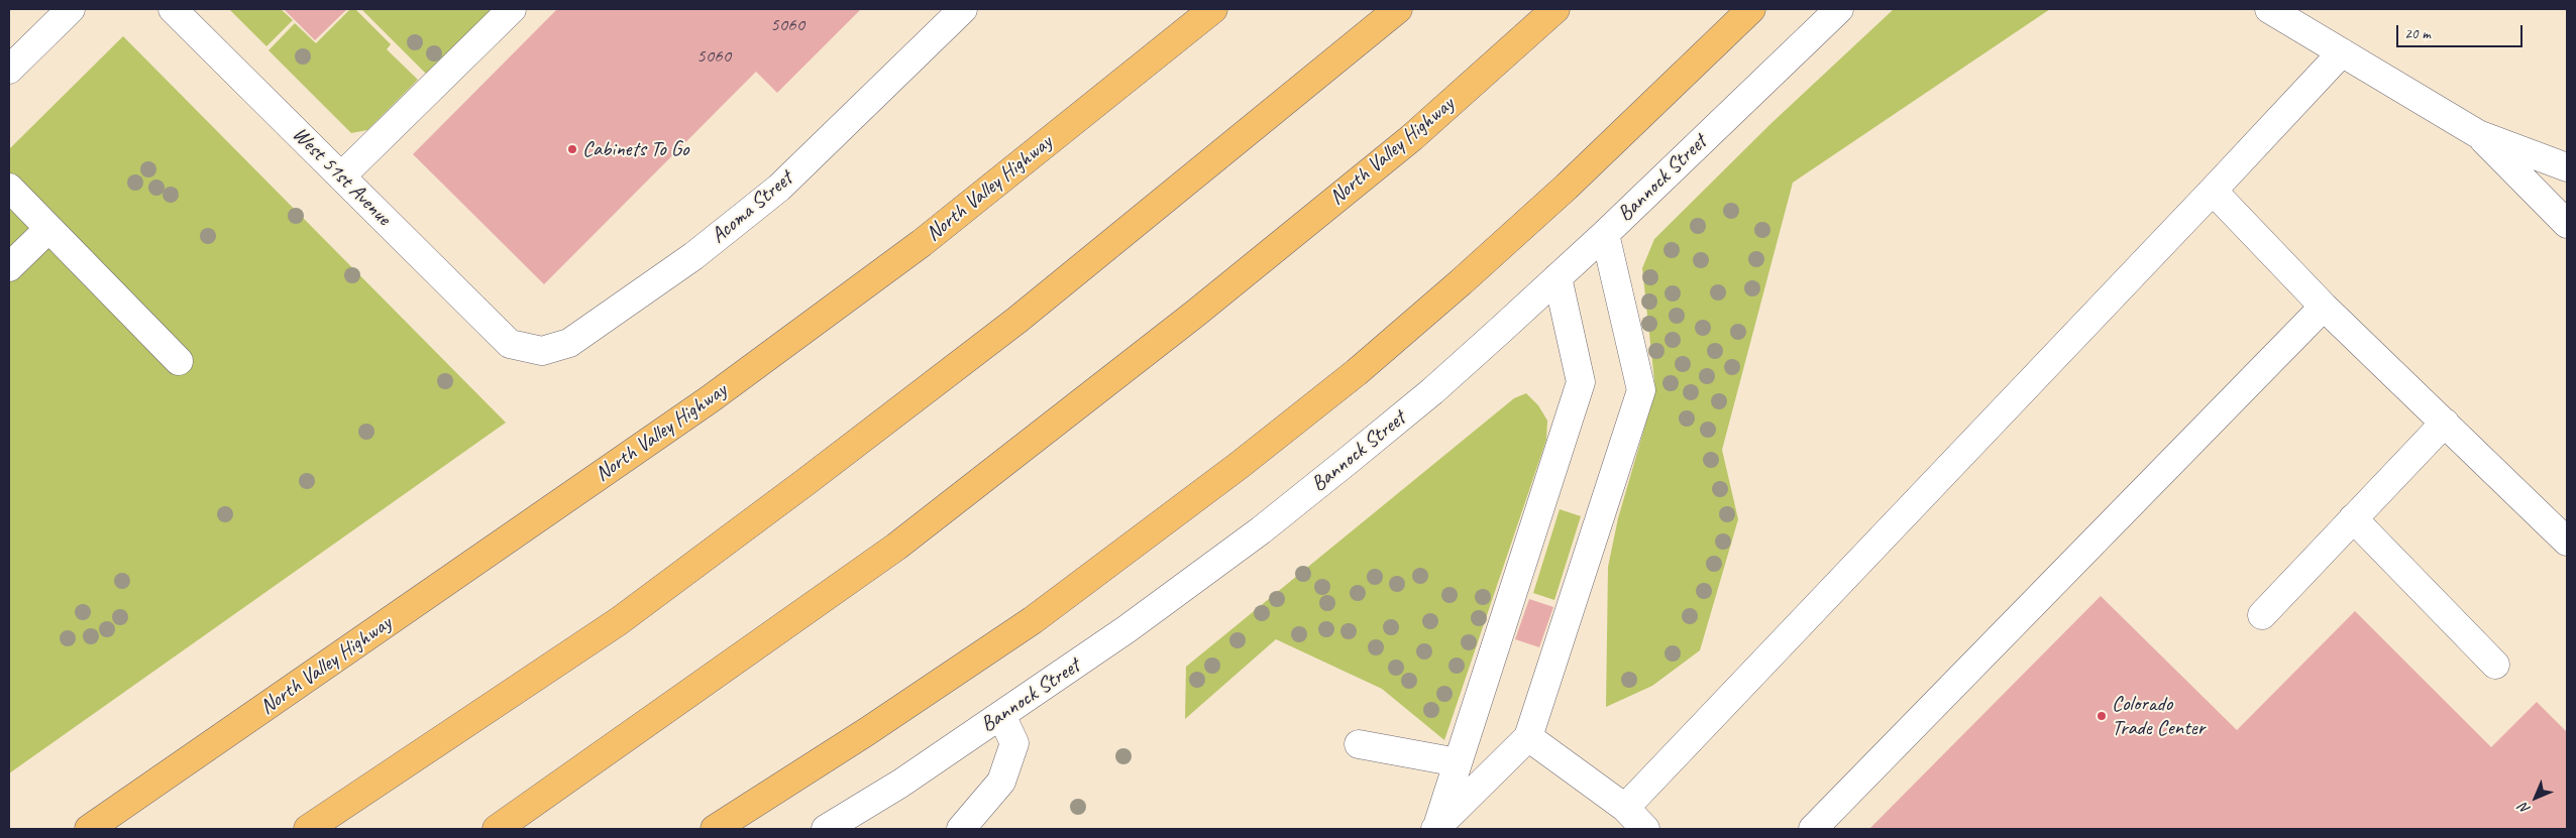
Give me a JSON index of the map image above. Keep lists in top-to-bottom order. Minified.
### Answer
{"streets":{"highway":["North Valley Highway"],"street":["West 51st Avenue","Bannock Street","Acoma Street"]},"crossings":[["West 51st Avenue","Acoma Street"]],"places":["Cabinets To Go","Colorado Trade Center"],"house_numbers":["5060","5060"],"scale_bar":"20 m","north":"bottom left"}
